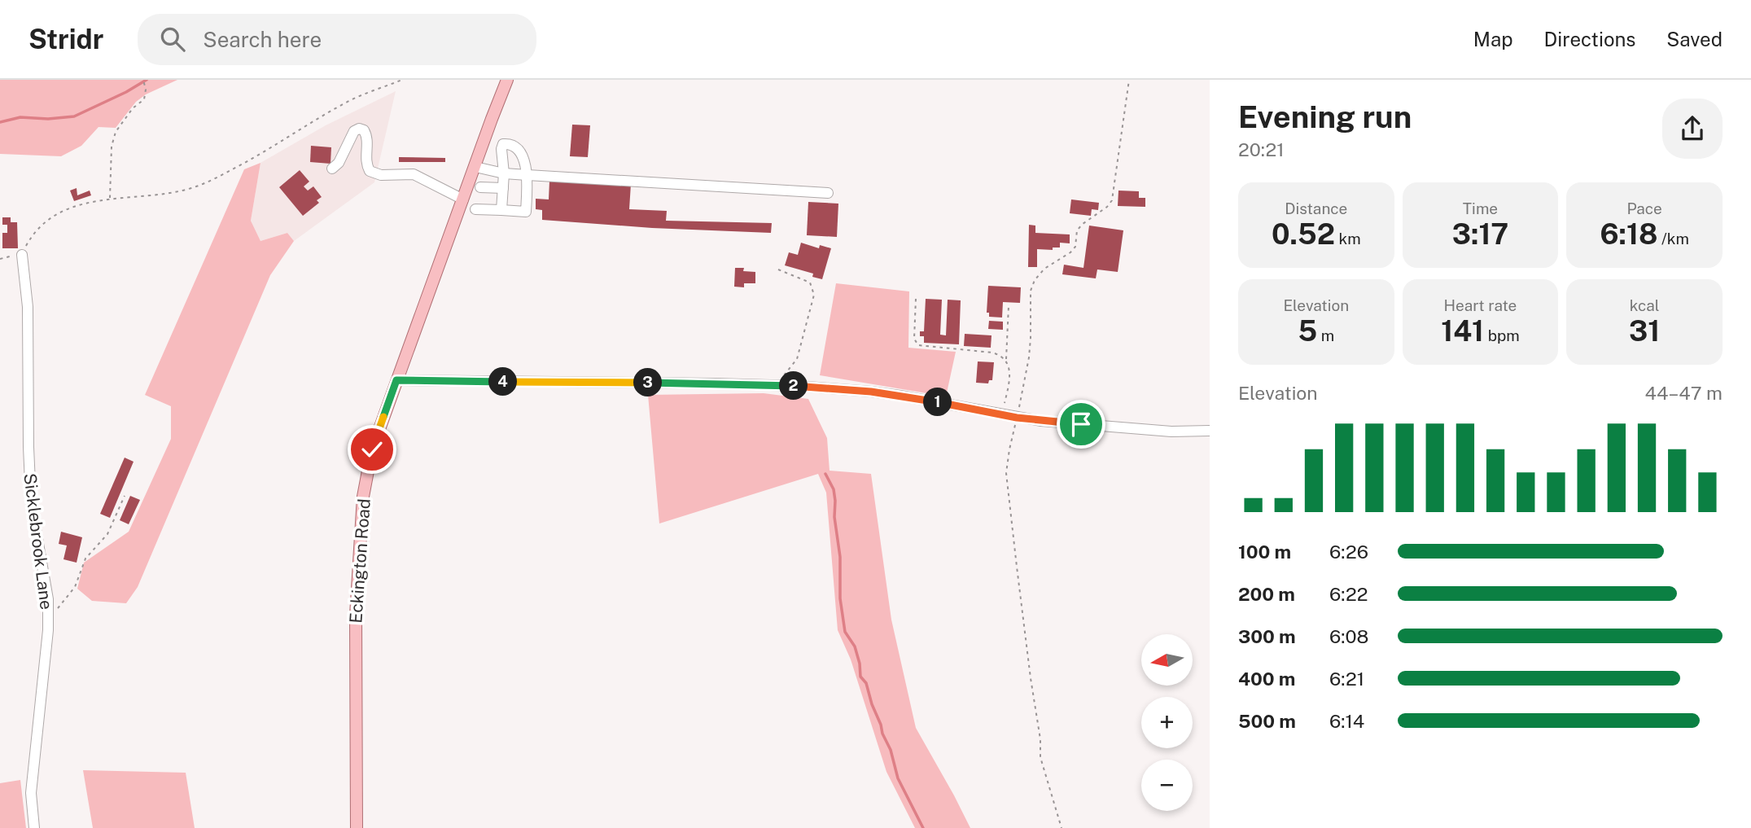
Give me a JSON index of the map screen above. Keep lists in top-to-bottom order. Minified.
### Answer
{"streets":{"main road":["Eckington Road"],"street":["Sicklebrook Lane"]},"north":"left","page":{"header":"Stridr","search":"Search here","nav":["Map","Directions","Saved"],"heading":["Evening run","20:21"],"stats":[["Distance","0.52 km"],["Time","3:17"],["Pace","6:18 /km"],["Elevation","5 m"],["Heart rate","141 bpm"],["kcal","31"]],"pins":["4","3","2","1"],"chart":["Elevation","44–47 m"],"list":[{"name":"100 m","note":"6:26"},{"name":"200 m","note":"6:22"},{"name":"300 m","note":"6:08"},{"name":"400 m","note":"6:21"},{"name":"500 m","note":"6:14"}],"map_buttons":["+","−"]}}
